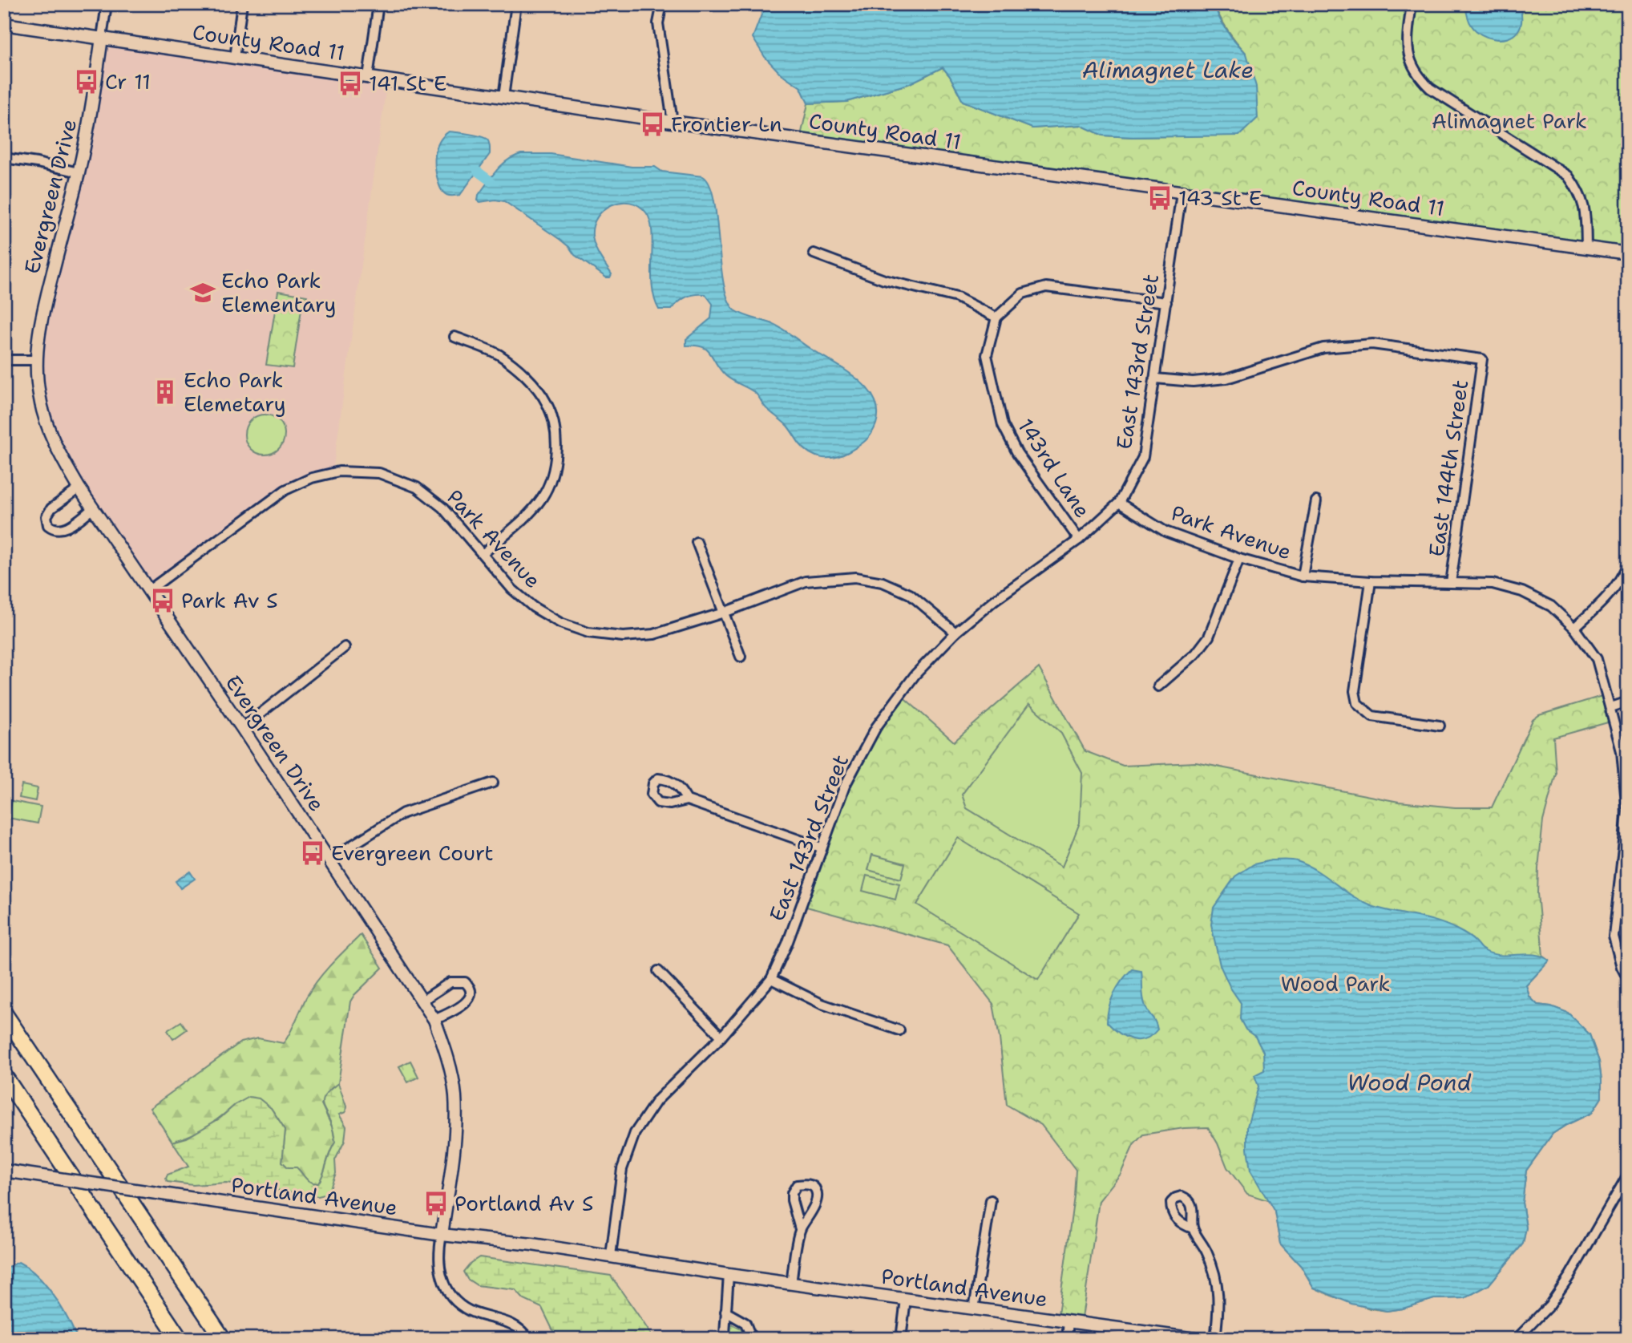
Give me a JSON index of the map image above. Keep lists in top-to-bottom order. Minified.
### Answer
{"streets":{"street":["County Road 11","Evergreen Drive","East 143rd Street","143rd Lane","East 144th Street","Park Avenue","Portland Avenue"]},"crossings":[["County Road 11","Evergreen Drive"],["County Road 11","East 143rd Street"],["Evergreen Drive","Park Avenue"],["Evergreen Drive","Portland Avenue"],["East 143rd Street","143rd Lane"],["East 143rd Street","East 144th Street"],["East 143rd Street","Park Avenue"],["East 143rd Street","Portland Avenue"],["East 144th Street","Park Avenue"]],"water":["Alimagnet Lake","Wood Pond"],"parks":["Alimagnet Park","Wood Park"],"places":{"bus stop":["Cr 11","141 St E","Frontier Ln","143 St E","Park Av S","Evergreen Court","Portland Av S"],"school or university":["Echo Park Elementary"],"building":["Echo Park Elemetary"]}}
